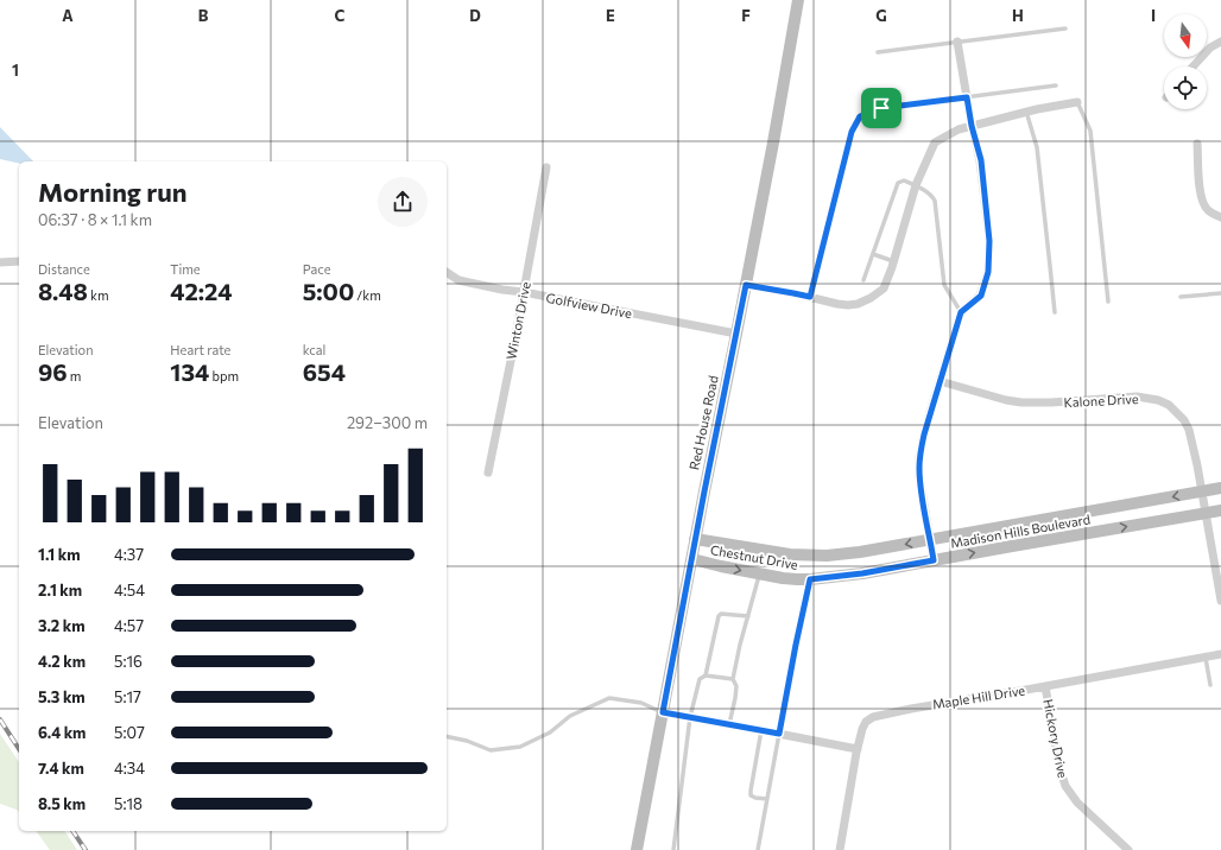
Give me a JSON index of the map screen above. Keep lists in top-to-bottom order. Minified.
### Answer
{"streets":{"street":["Golfview Drive","Winton Drive","Kalone Drive","Red House Road","Madison Hills Boulevard","Chestnut Drive","Maple Hill Drive","Hickory Drive"]},"crossings":[["Golfview Drive","Winton Drive"],["Golfview Drive","Red House Road"],["Kalone Drive","Madison Hills Boulevard"],["Red House Road","Madison Hills Boulevard"],["Red House Road","Chestnut Drive"],["Madison Hills Boulevard","Chestnut Drive"],["Maple Hill Drive","Hickory Drive"]],"one_way":["Chestnut Drive"],"north":"bottom","page":{"heading":["Morning run","06:37 · 8 × 1.1 km"],"stats":[["Distance","8.48 km"],["Time","42:24"],["Pace","5:00 /km"],["Elevation","96 m"],["Heart rate","134 bpm"],["kcal","654"]],"chart":["Elevation","292–300 m"],"list":[{"name":"1.1 km","note":"4:37"},{"name":"2.1 km","note":"4:54"},{"name":"3.2 km","note":"4:57"},{"name":"4.2 km","note":"5:16"},{"name":"5.3 km","note":"5:17"},{"name":"6.4 km","note":"5:07"},{"name":"7.4 km","note":"4:34"},{"name":"8.5 km","note":"5:18"}]},"grid":{"columns":["A","B","C","D","E","F","G","H","I"],"rows":["1"]}}
